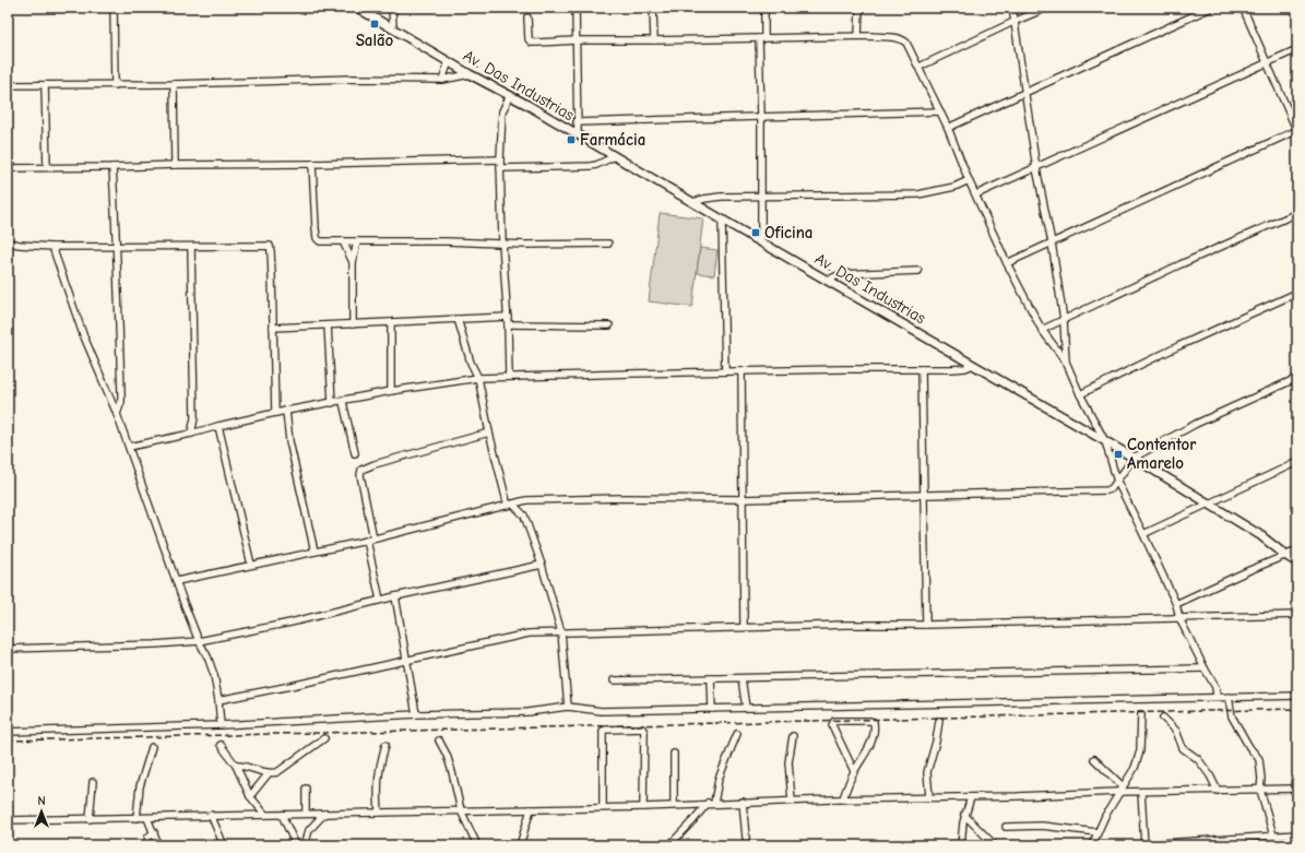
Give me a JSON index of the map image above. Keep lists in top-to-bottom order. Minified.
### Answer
{"streets":{"main road":["Av. Das Industrias"]},"places":{"transit":["Salão","Farmácia","Oficina","Contentor Amarelo"]},"north":"top"}
